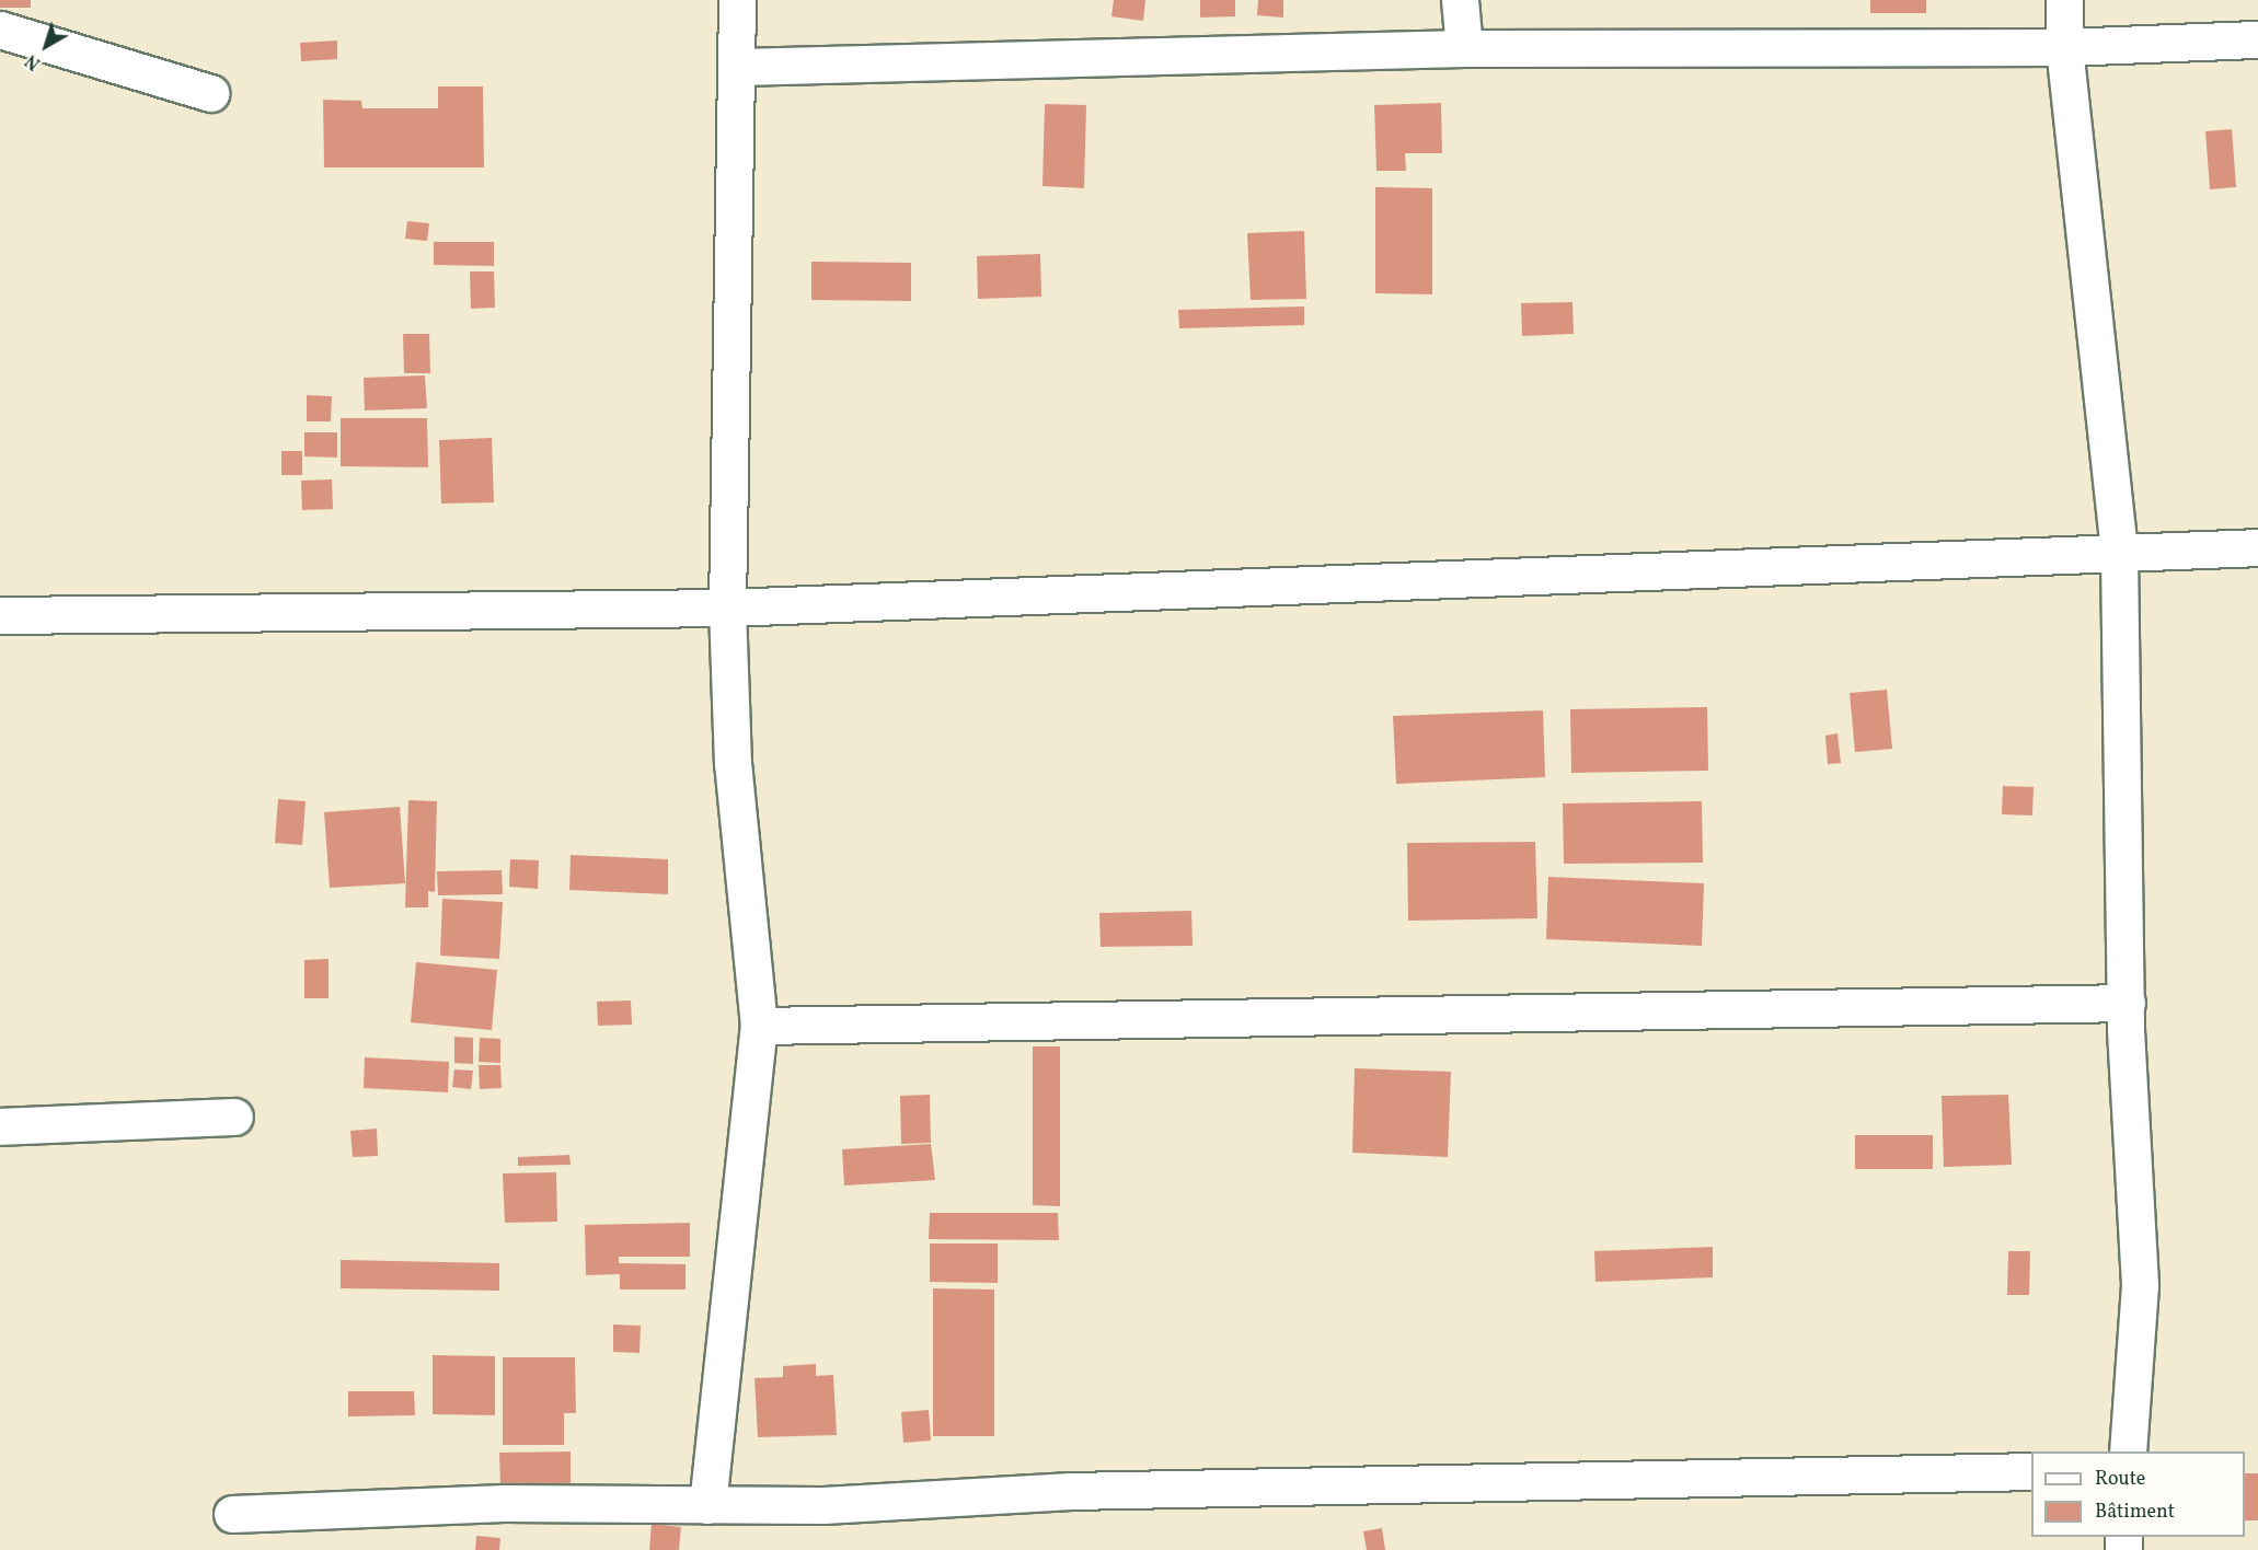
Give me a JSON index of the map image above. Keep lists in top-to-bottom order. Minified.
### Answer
{"legend":["Route","Bâtiment"],"north":"bottom left"}
